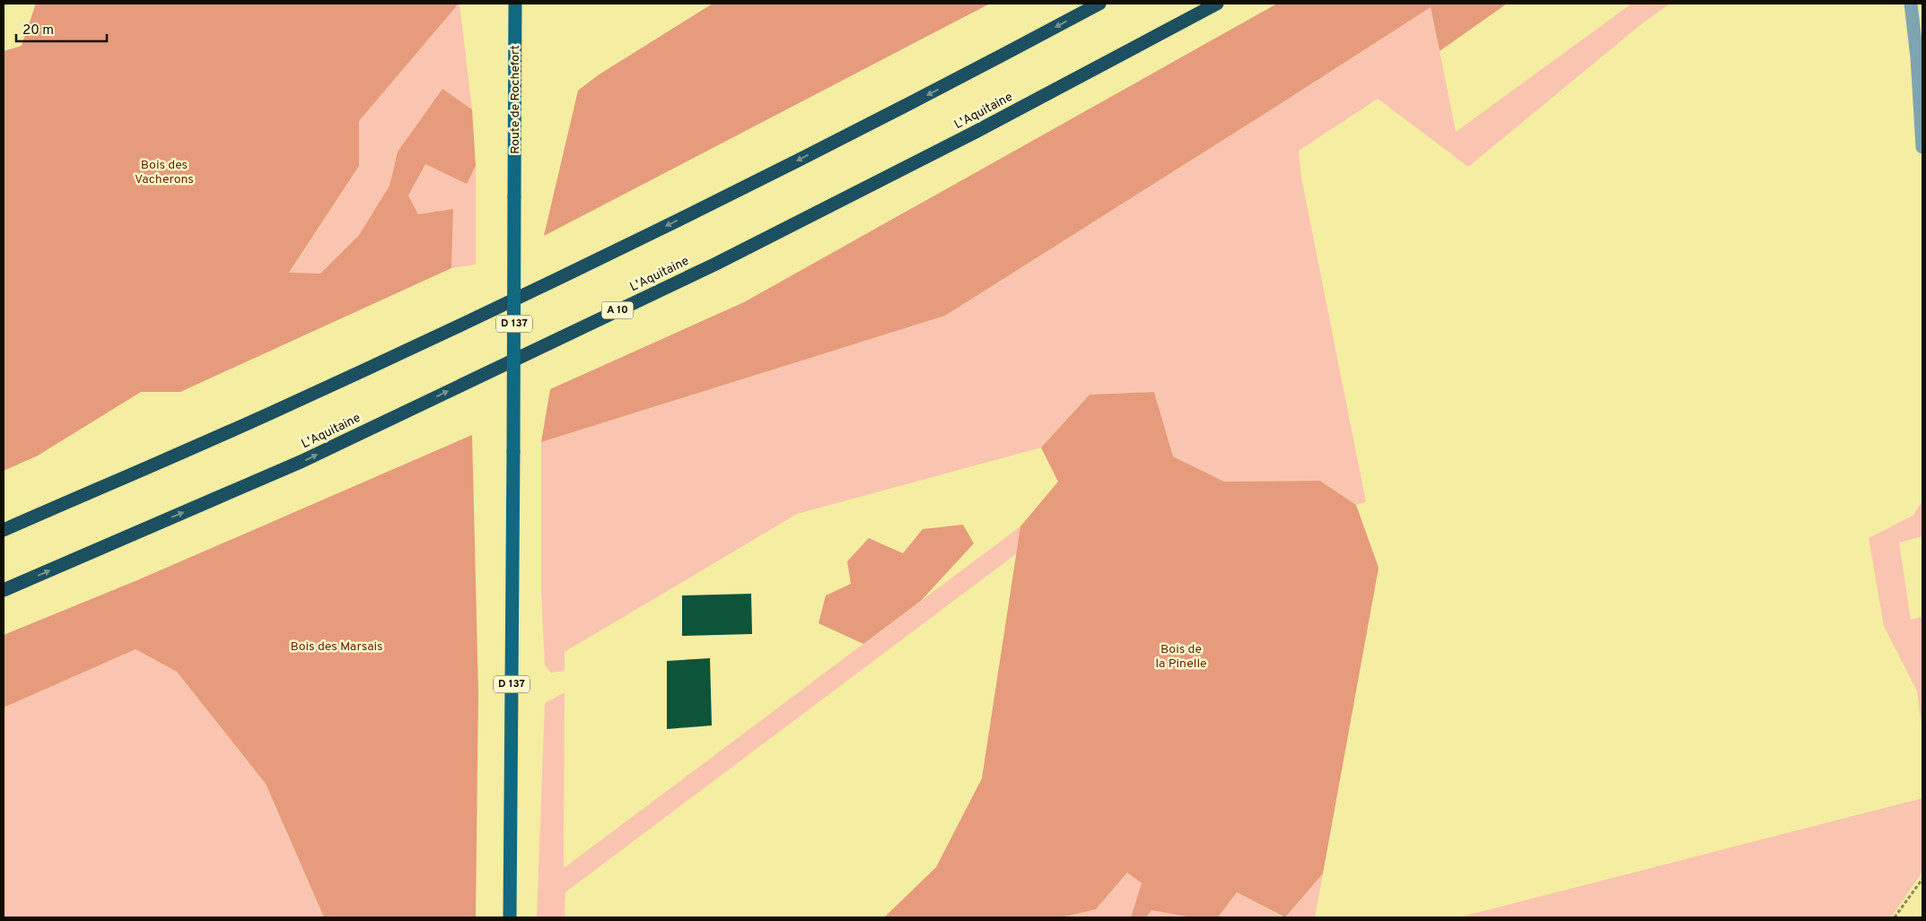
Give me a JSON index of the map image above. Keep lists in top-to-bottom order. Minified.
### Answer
{"streets":{"highway":["L'Aquitaine","A 10"],"main road":["Route de Rochefort","D 137"]},"parks":["Bois des Vacherons","Bois des Marsais","Bois de la Pinelle"],"scale_bar":"20 m"}
